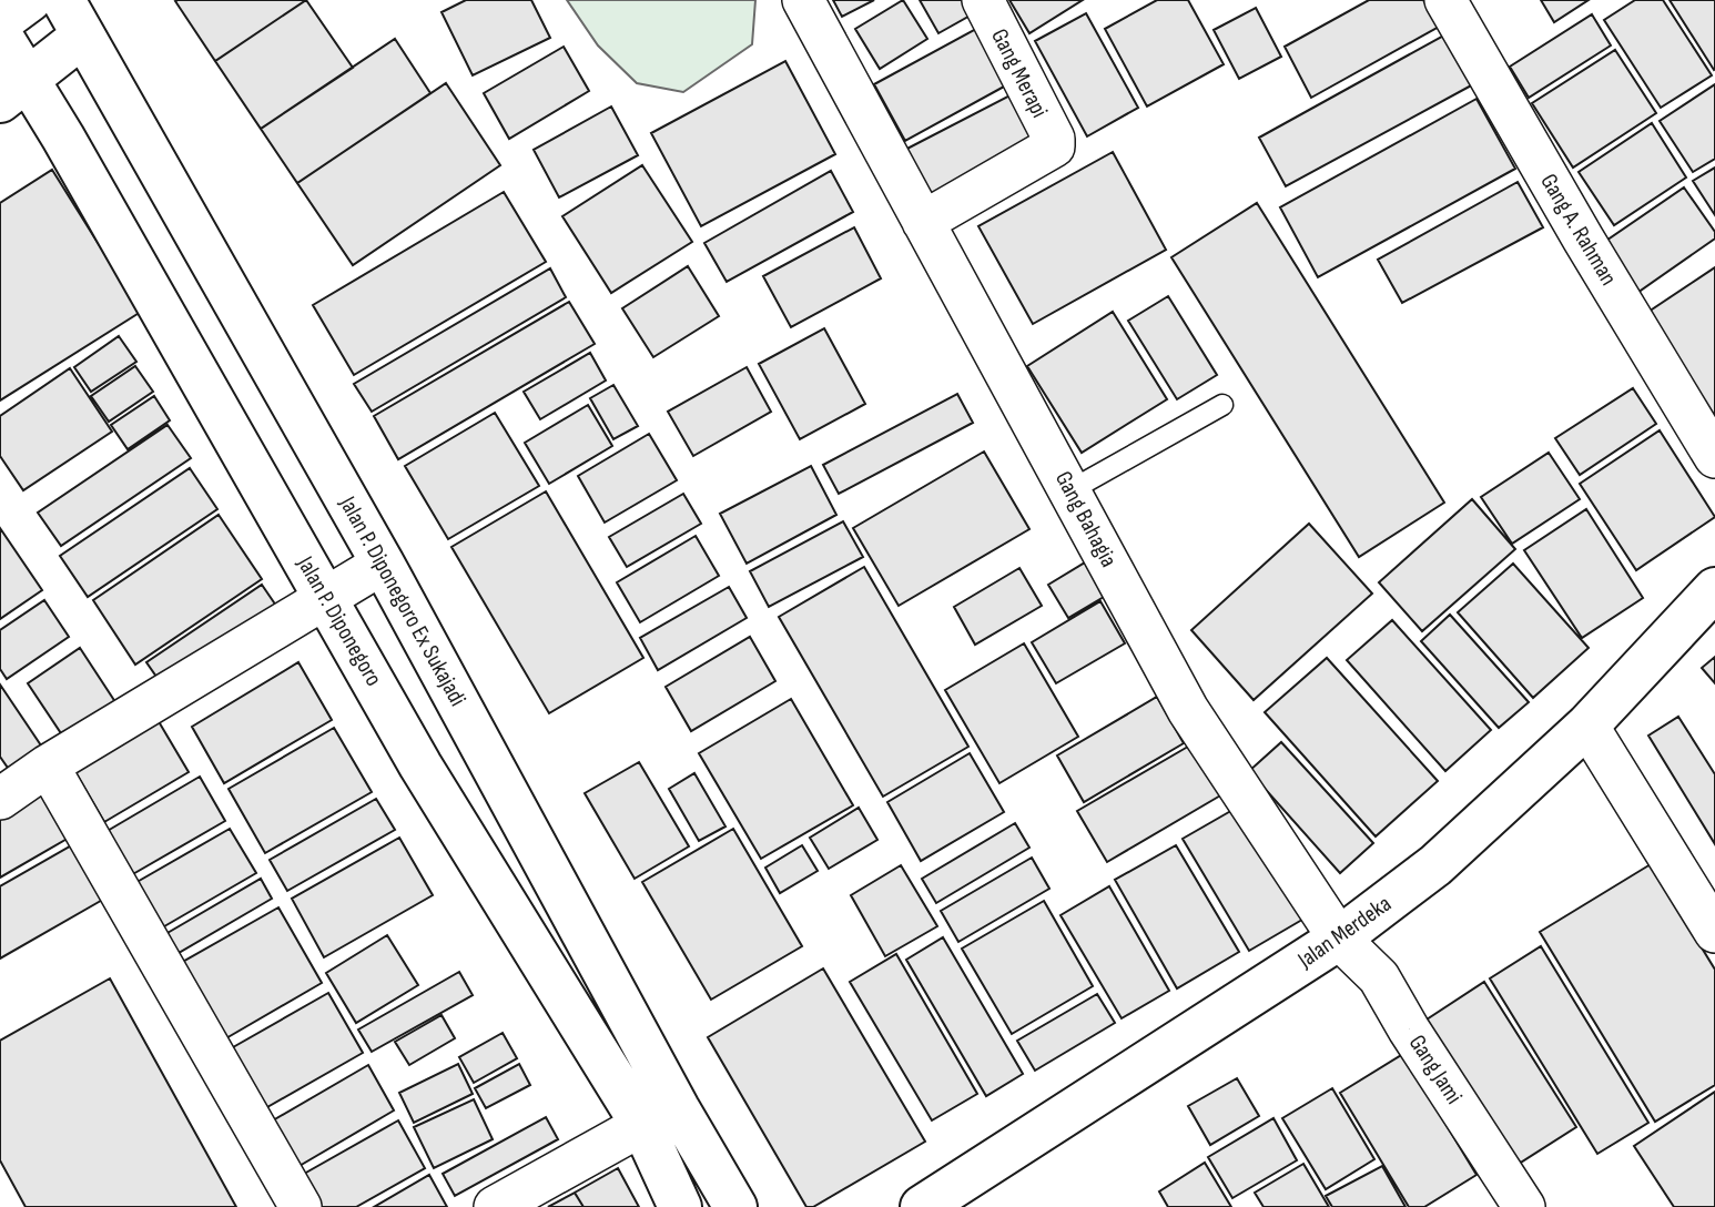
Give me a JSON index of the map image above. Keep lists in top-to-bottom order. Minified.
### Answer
{"streets":{"main road":["Jalan P. Diponegoro Ex Sukajadi","Jalan P. Diponegoro","Jalan Merdeka"],"street":["Gang Merapi","Gang A. Rahman","Gang Bahagia","Gang Jami"]},"crossings":[["Gang Merapi","Gang Bahagia"],["Gang Bahagia","Jalan Merdeka"],["Gang Bahagia","Gang Jami"],["Jalan Merdeka","Gang Jami"]]}
